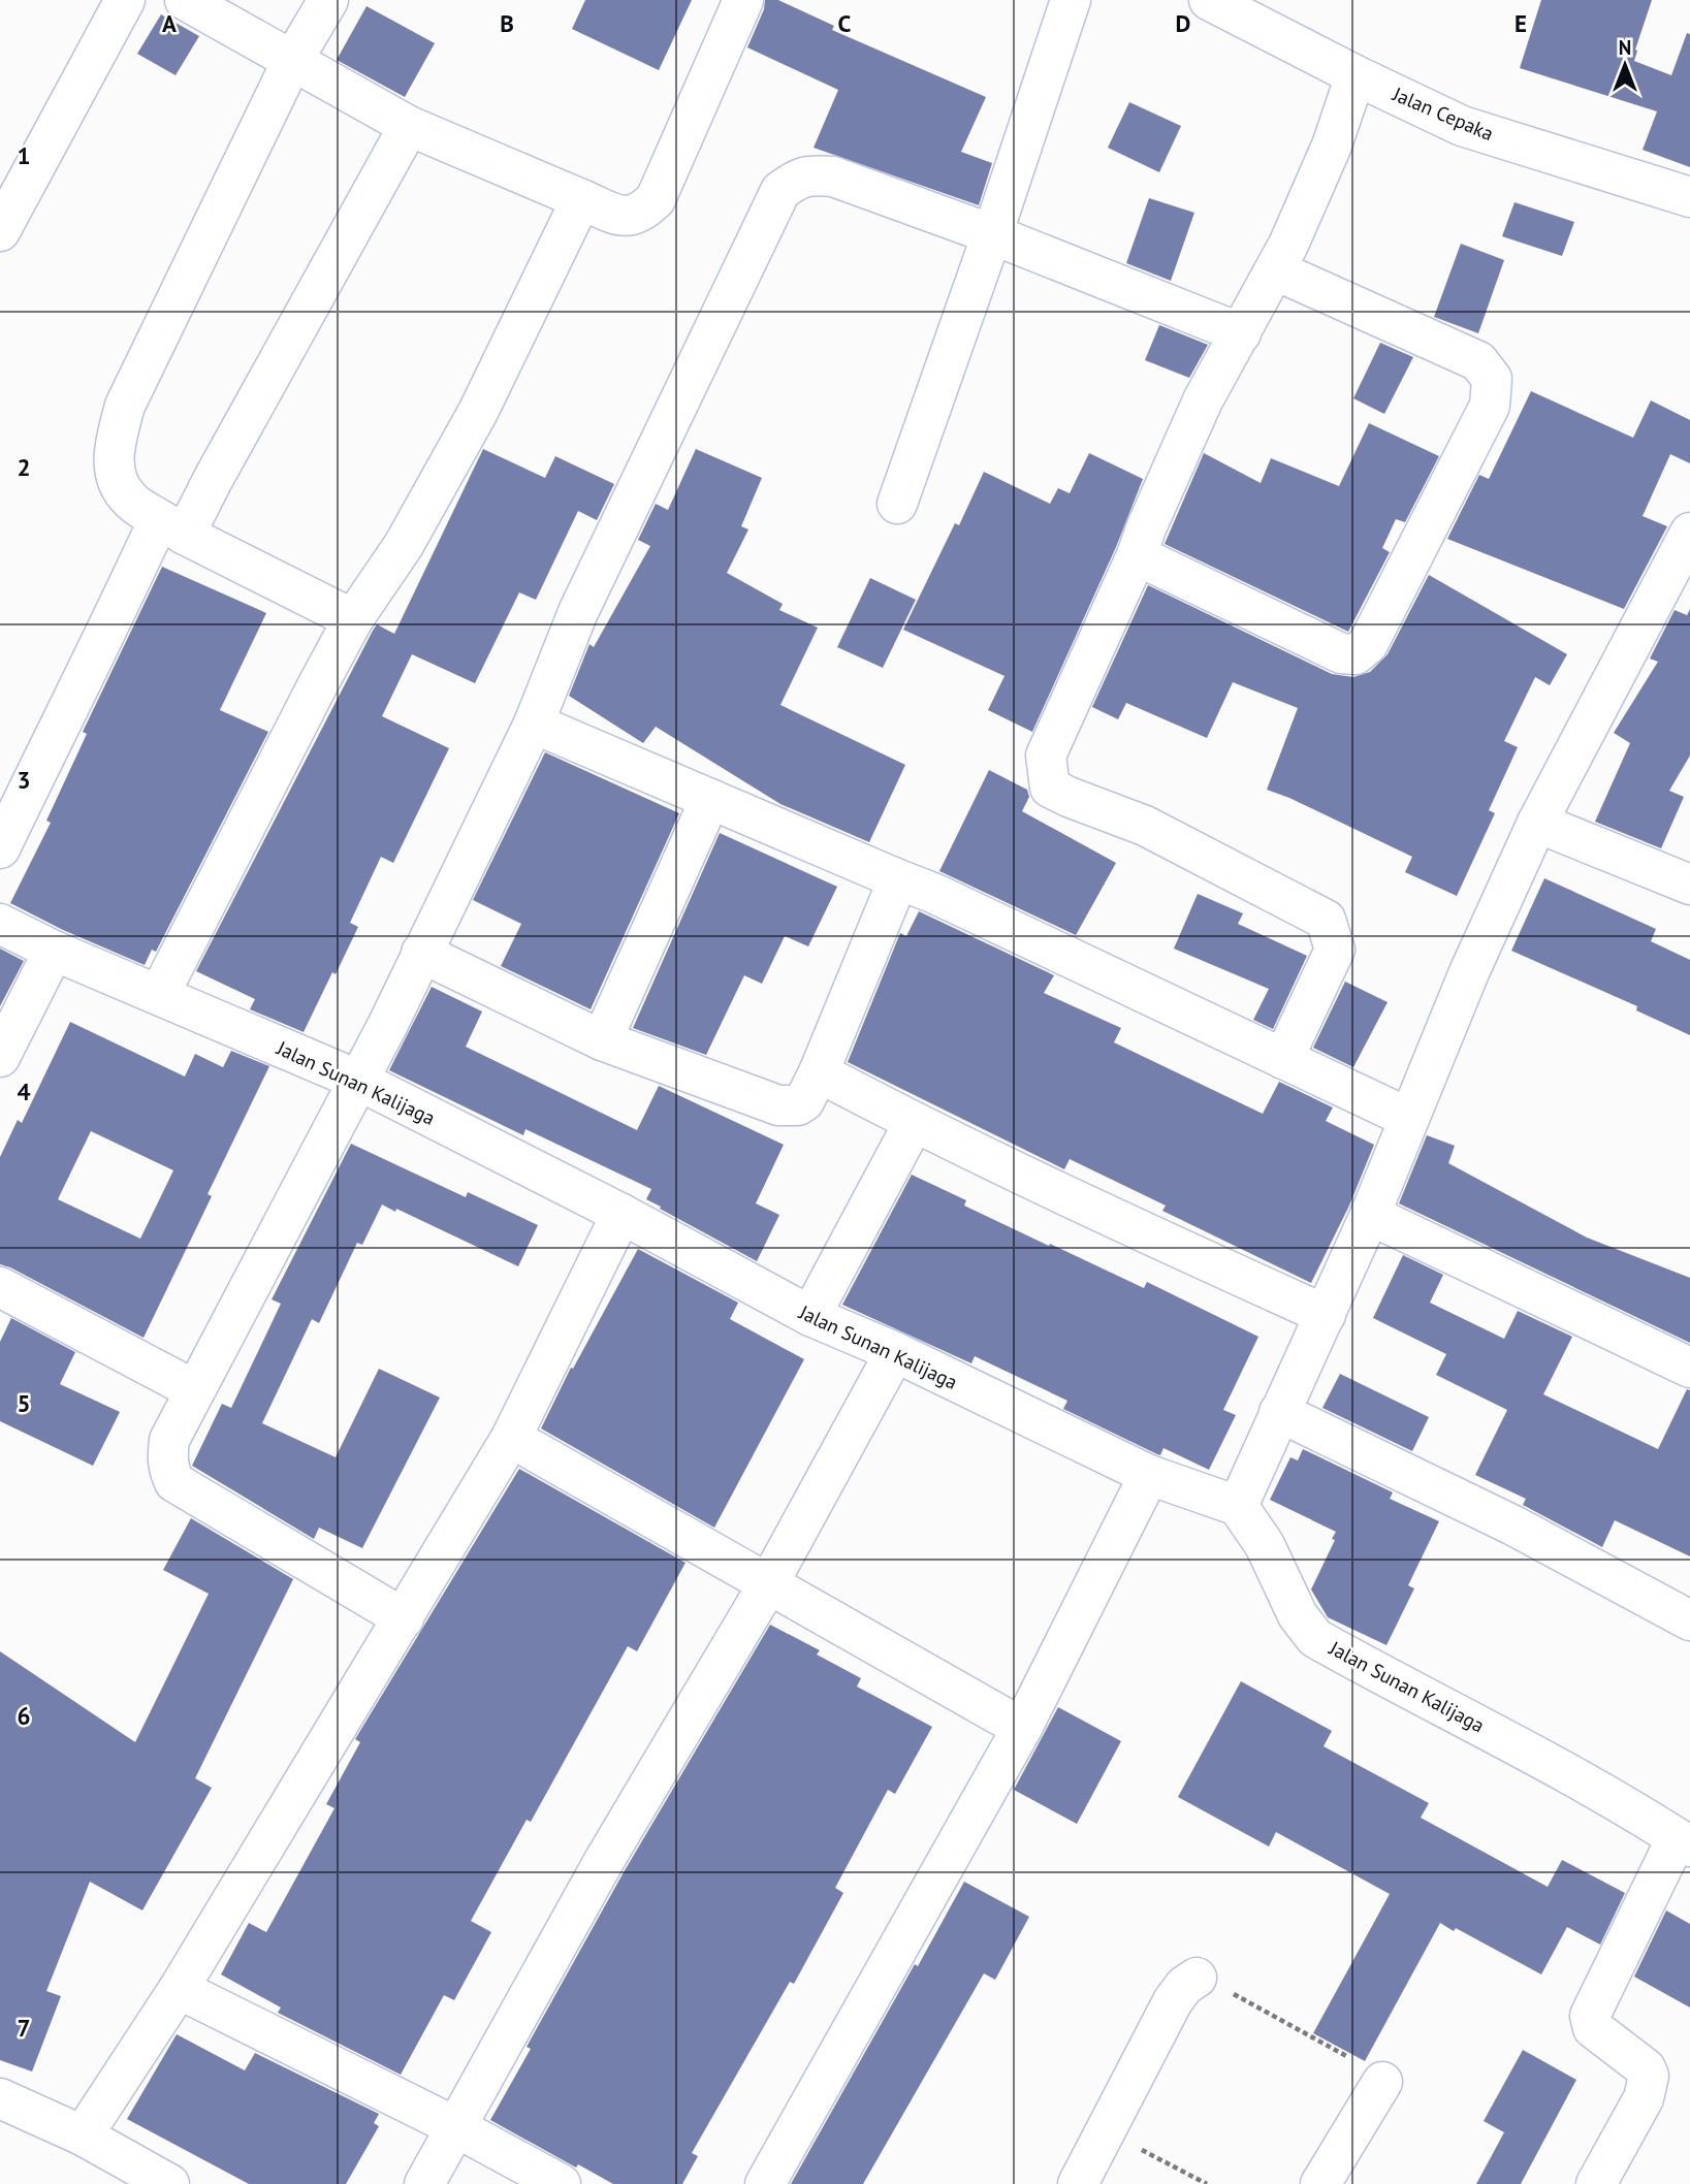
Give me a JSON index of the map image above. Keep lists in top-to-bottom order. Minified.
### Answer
{"streets":{"street":["Jalan Cepaka","Jalan Sunan Kalijaga"]},"north":"top","grid":{"columns":["A","B","C","D","E"],"rows":["1","2","3","4","5","6","7"]}}
